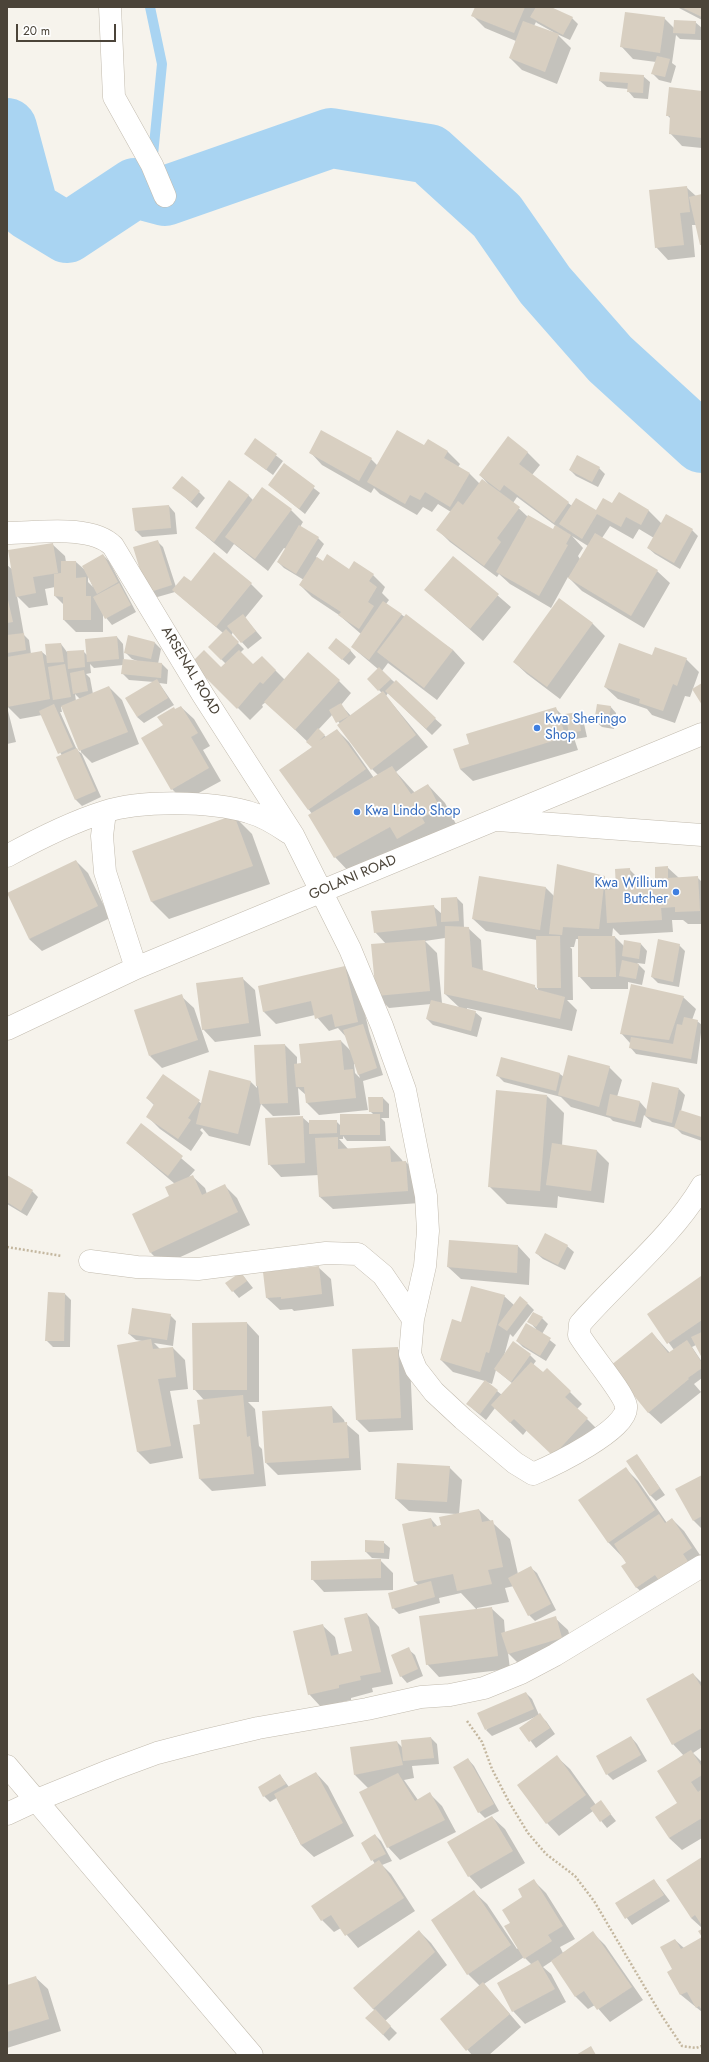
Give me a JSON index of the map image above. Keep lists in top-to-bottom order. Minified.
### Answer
{"streets":{"street":["ARSENAL ROAD","GOLANI ROAD"]},"crossings":[["ARSENAL ROAD","GOLANI ROAD"]],"places":["Kwa Sheringo Shop","Kwa Lindo Shop","Kwa Willium Butcher"],"scale_bar":"20 m"}
